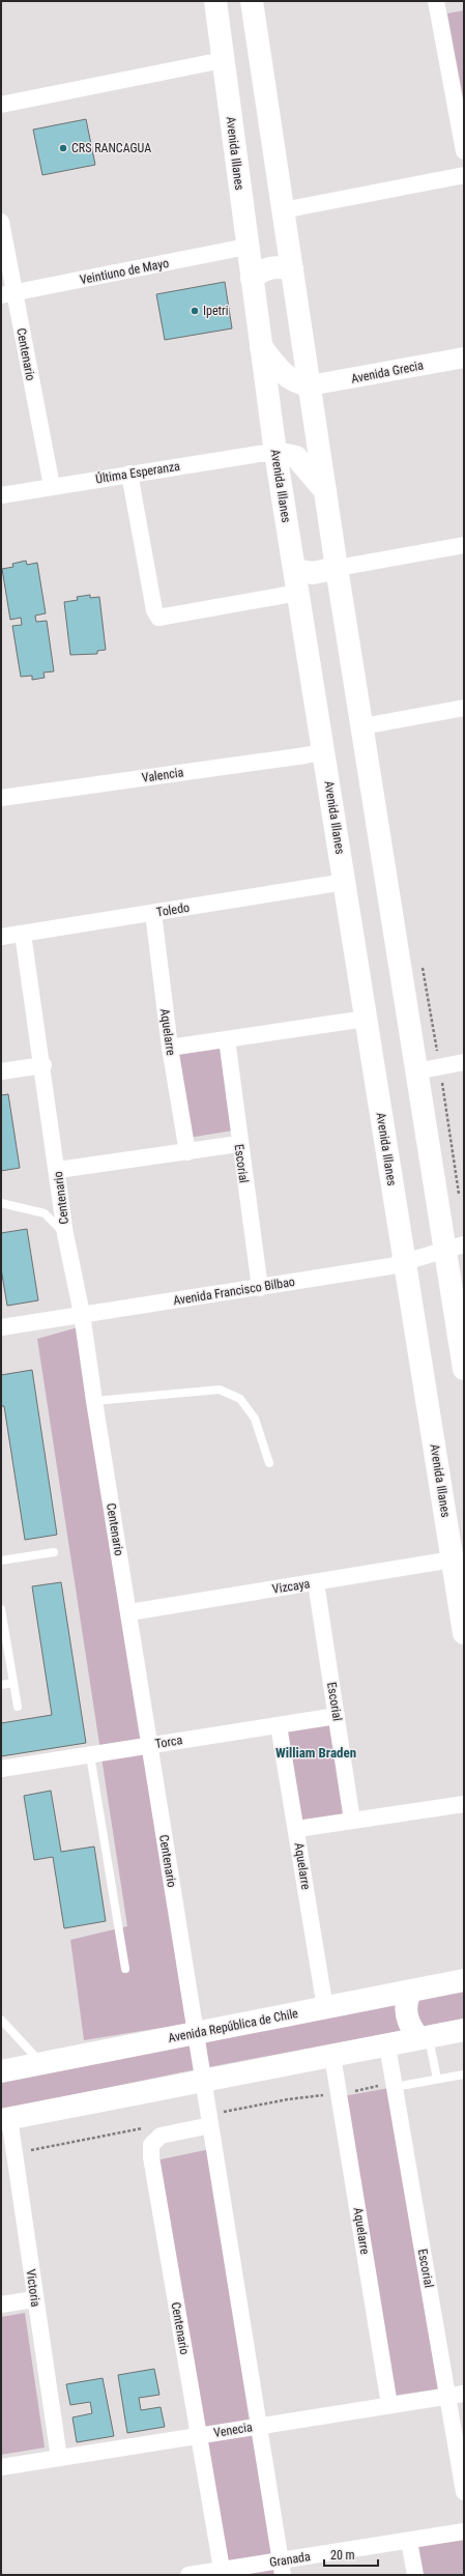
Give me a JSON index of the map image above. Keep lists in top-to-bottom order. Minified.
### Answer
{"streets":{"main road":["Avenida Illanes","Avenida República de Chile"],"street":["Veintiuno de Mayo","Centenario","Avenida Grecia","Última Esperanza","Valencia","Toledo","Aquelarre","Escorial","Avenida Francisco Bilbao","Vizcaya","Torca","Victoria","Venecia","Granada"]},"crossings":[["Avenida Illanes","Veintiuno de Mayo"],["Avenida Illanes","Última Esperanza"],["Avenida Illanes","Valencia"],["Avenida Illanes","Toledo"],["Avenida Illanes","Avenida Francisco Bilbao"],["Avenida Illanes","Vizcaya"],["Veintiuno de Mayo","Centenario"],["Centenario","Última Esperanza"],["Centenario","Toledo"],["Centenario","Avenida Francisco Bilbao"],["Centenario","Vizcaya"],["Centenario","Torca"],["Centenario","Avenida República de Chile"],["Centenario","Venecia"],["Centenario","Granada"],["Toledo","Aquelarre"],["Aquelarre","Torca"],["Aquelarre","Avenida República de Chile"],["Aquelarre","Venecia"],["Escorial","Avenida Francisco Bilbao"],["Escorial","Vizcaya"],["Escorial","Torca"],["Escorial","Venecia"],["Victoria","Venecia"]],"districts":["William Braden"],"places":["CRS RANCAGUA","Ipetri"],"scale_bar":"20 m"}
